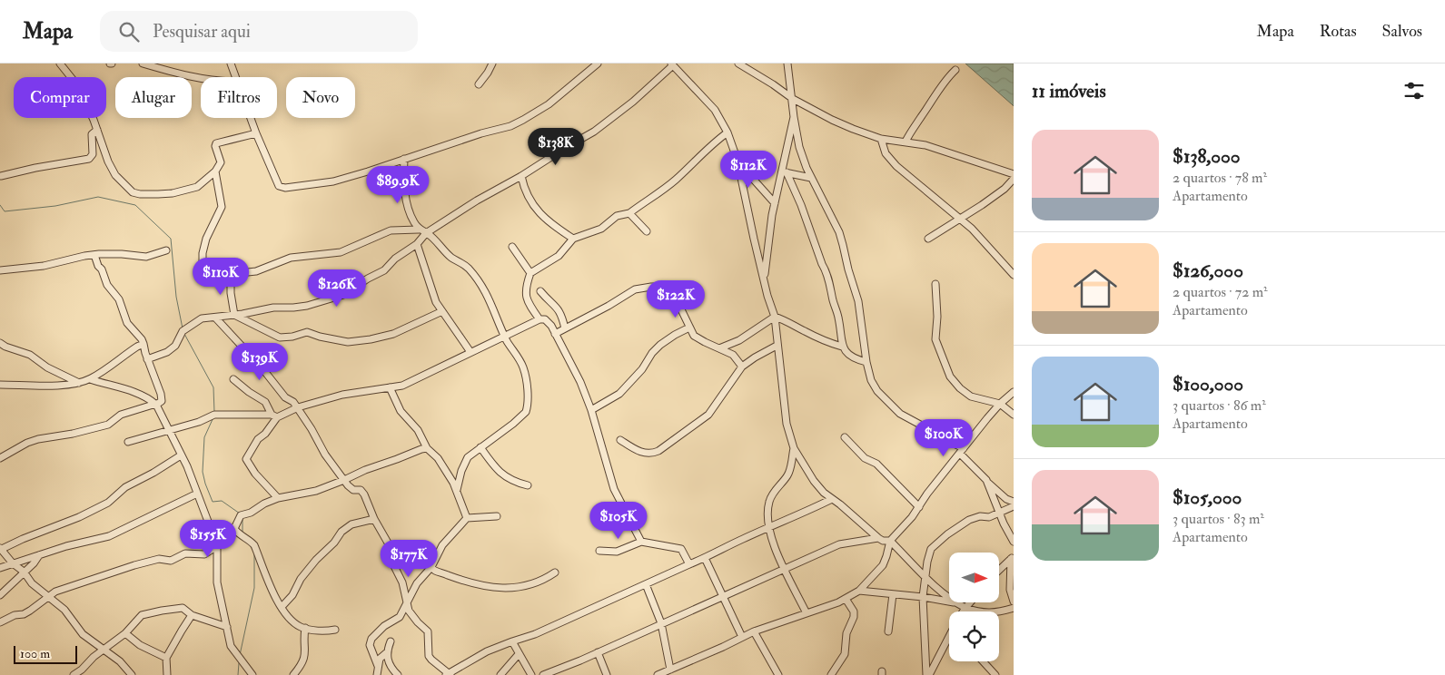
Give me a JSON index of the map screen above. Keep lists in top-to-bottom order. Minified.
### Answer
{"scale_bar":"100 m","north":"right","page":{"header":"Mapa","search":"Pesquisar aqui","nav":["Mapa","Rotas","Salvos"],"heading":"11 imóveis","chip":["Comprar","Alugar","Filtros","Novo"],"list":[{"name":"$138,000","note":"2 quartos · 78 m² · Apartamento"},{"name":"$126,000","note":"2 quartos · 72 m² · Apartamento"},{"name":"$100,000","note":"3 quartos · 86 m² · Apartamento"},{"name":"$105,000","note":"3 quartos · 83 m² · Apartamento"}],"price":["$138K","$112K","$89.9K","$110K","$126K","$122K","$139K","$100K","$105K","$155K","$177K"],"scale":"100 m"}}
